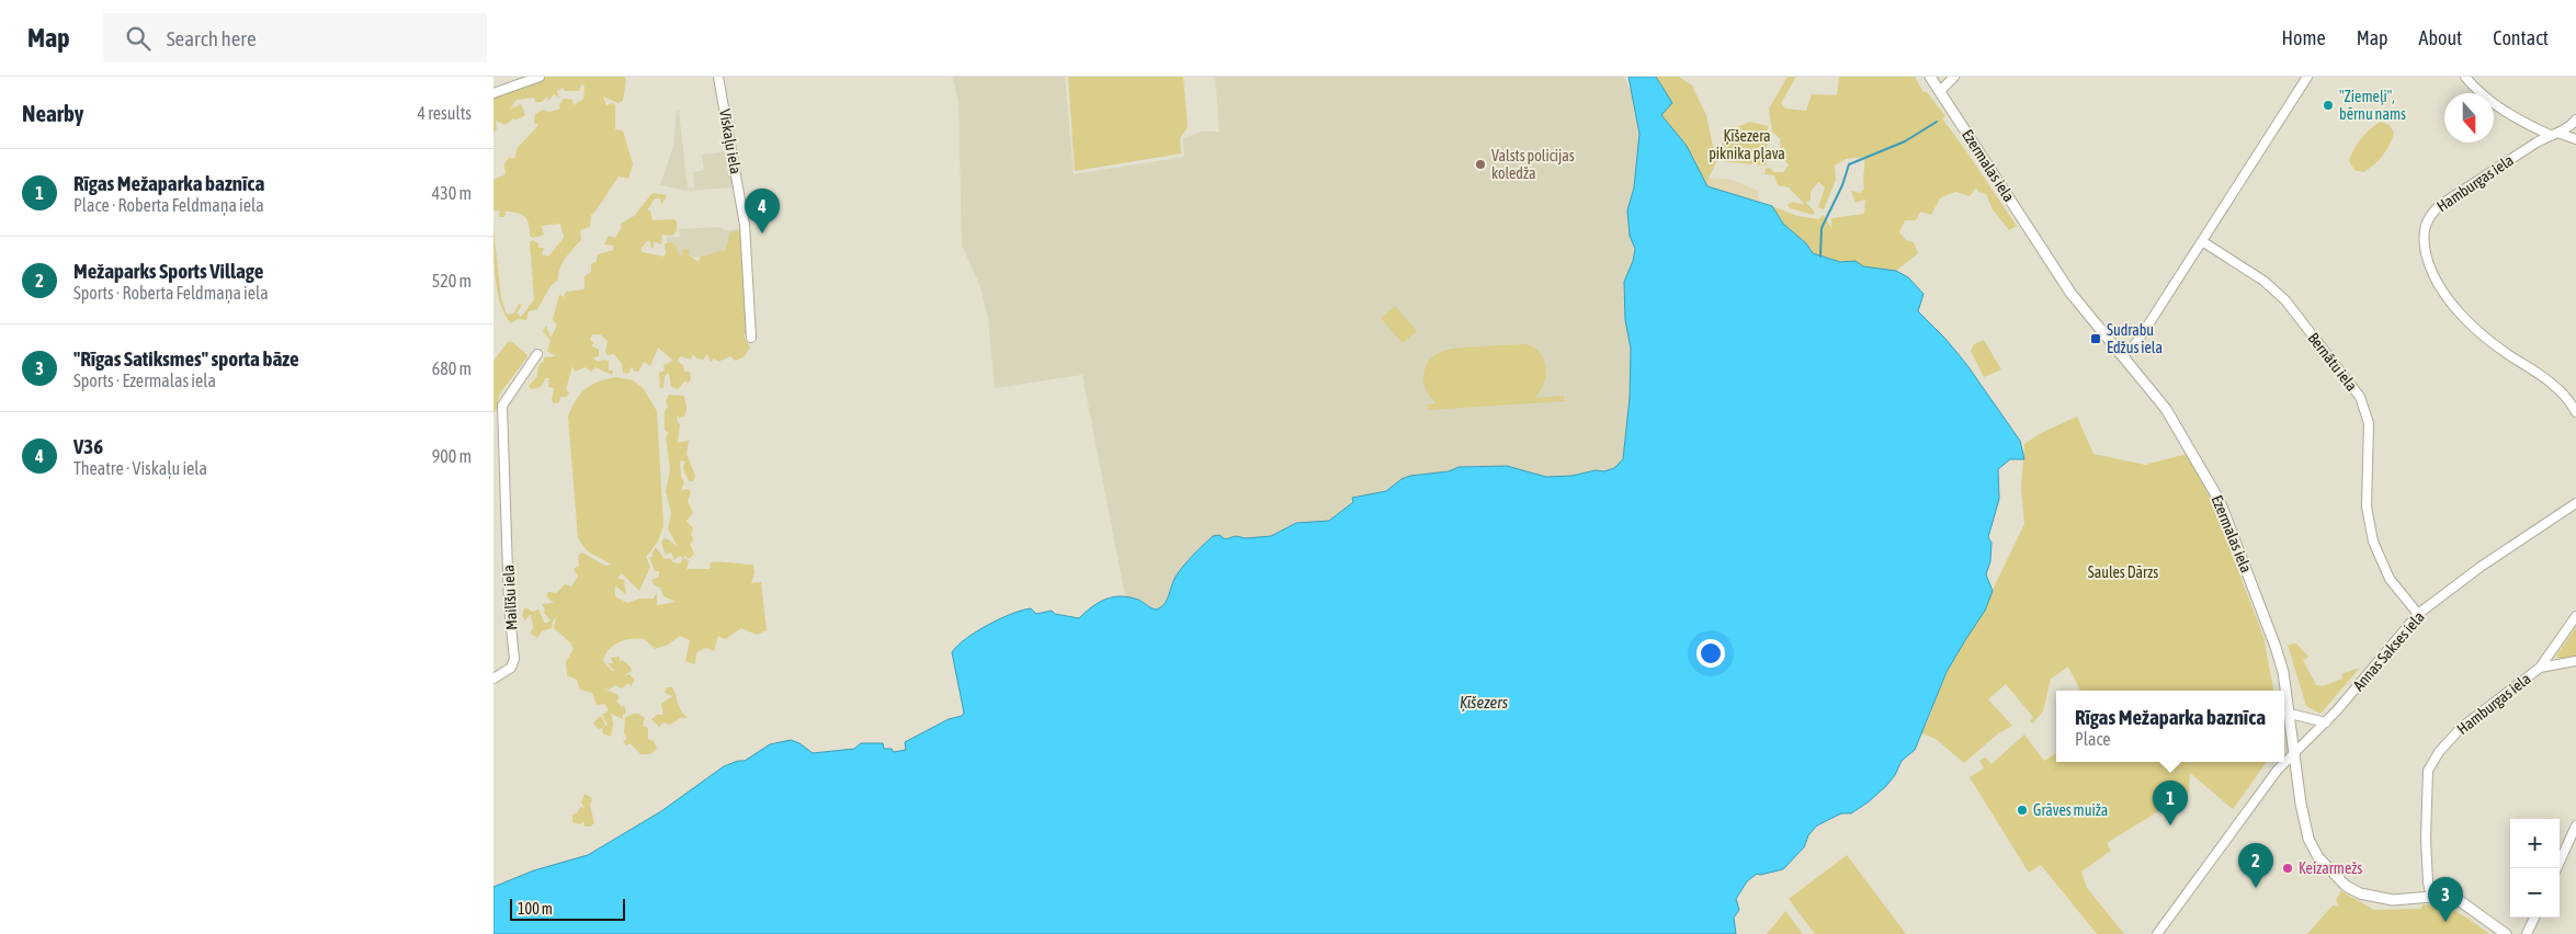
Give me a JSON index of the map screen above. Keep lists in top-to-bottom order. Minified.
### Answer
{"streets":{"street":["Viskaļu iela","Ezermalas iela","Hamburgas iela","Bernātu iela","Mailīšu iela","Annas Sakses iela"]},"crossings":[["Ezermalas iela","Hamburgas iela"],["Ezermalas iela","Annas Sakses iela"],["Bernātu iela","Annas Sakses iela"]],"water":["Ķīšezers"],"parks":["Ķīšezera piknika pļava","Saules Dārzs"],"places":{"other":["\"Ziemeļi\", bērnu nams","Valsts policijas koledža","Grāves muiža","Keizarmežs"],"transit":["Sudrabu Edžus iela"]},"scale_bar":"100 m","north":"bottom","page":{"header":"Map","search":"Search here","nav":["Home","Map","About","Contact"],"heading":["Nearby","4 results"],"list":[{"mark":"1","name":"Rīgas Mežaparka baznīca","note":"Place · Roberta Feldmaņa iela","value":"430 m"},{"mark":"2","name":"Mežaparks Sports Village","note":"Sports · Roberta Feldmaņa iela","value":"520 m"},{"mark":"3","name":"\"Rīgas Satiksmes\" sporta bāze","note":"Sports · Ezermalas iela","value":"680 m"},{"mark":"4","name":"V36","note":"Theatre · Viskaļu iela","value":"900 m"}],"pins":["4","1","2","3"],"popup":["Rīgas Mežaparka baznīca","Place"],"map_buttons":["+","−"],"scale":"100 m"}}
